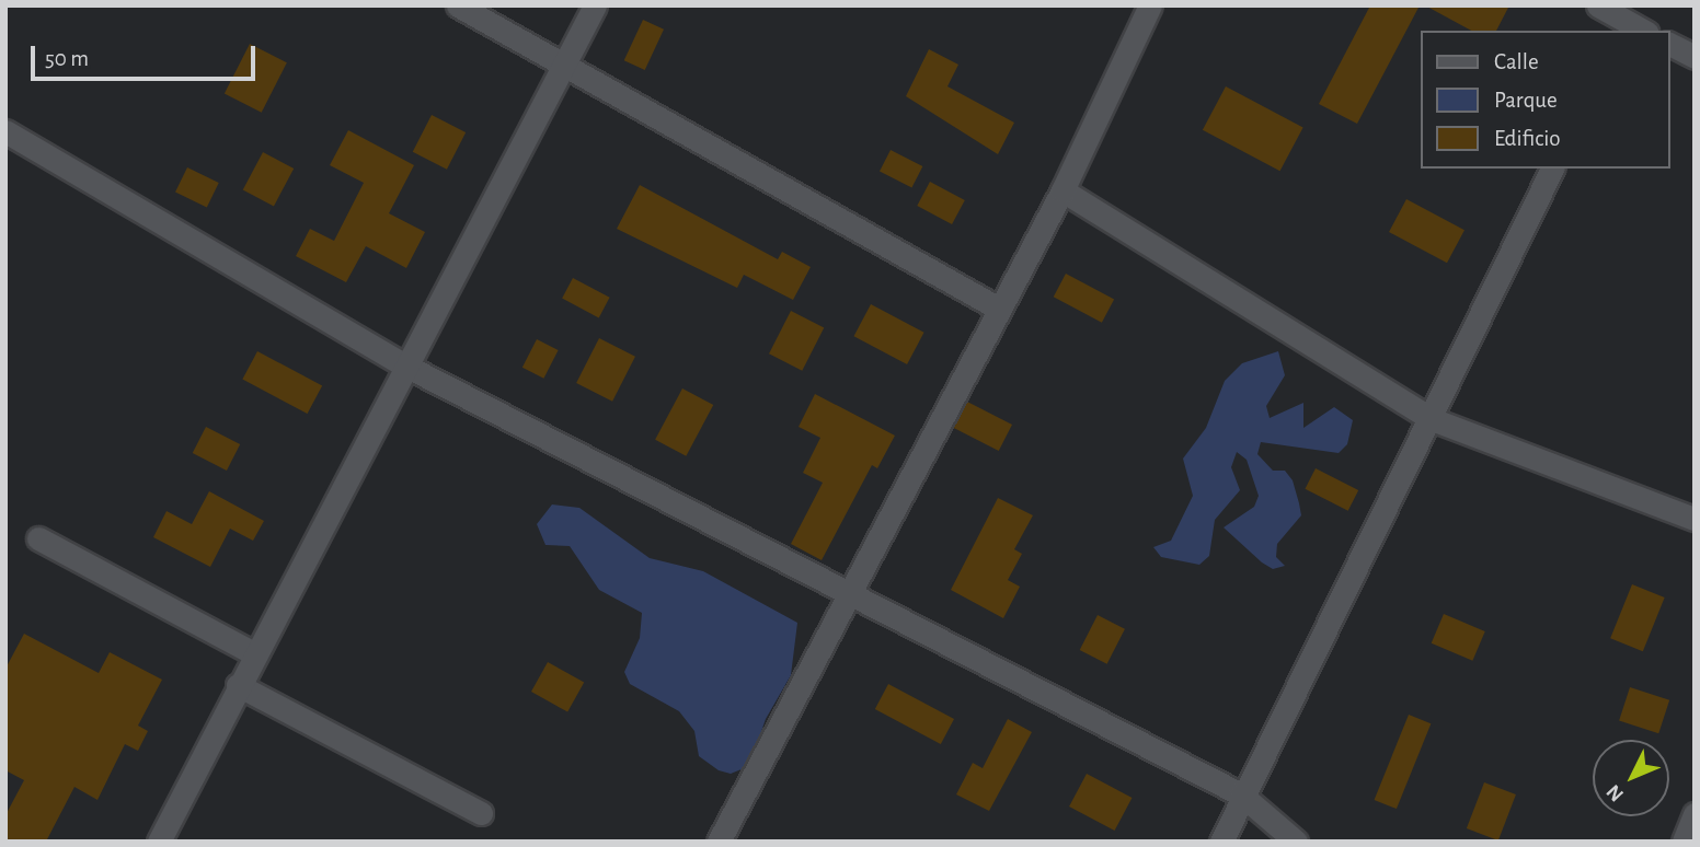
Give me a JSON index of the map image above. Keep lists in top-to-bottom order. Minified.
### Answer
{"legend":["Calle","Parque","Edificio"],"scale_bar":"50 m","north":"bottom left"}
